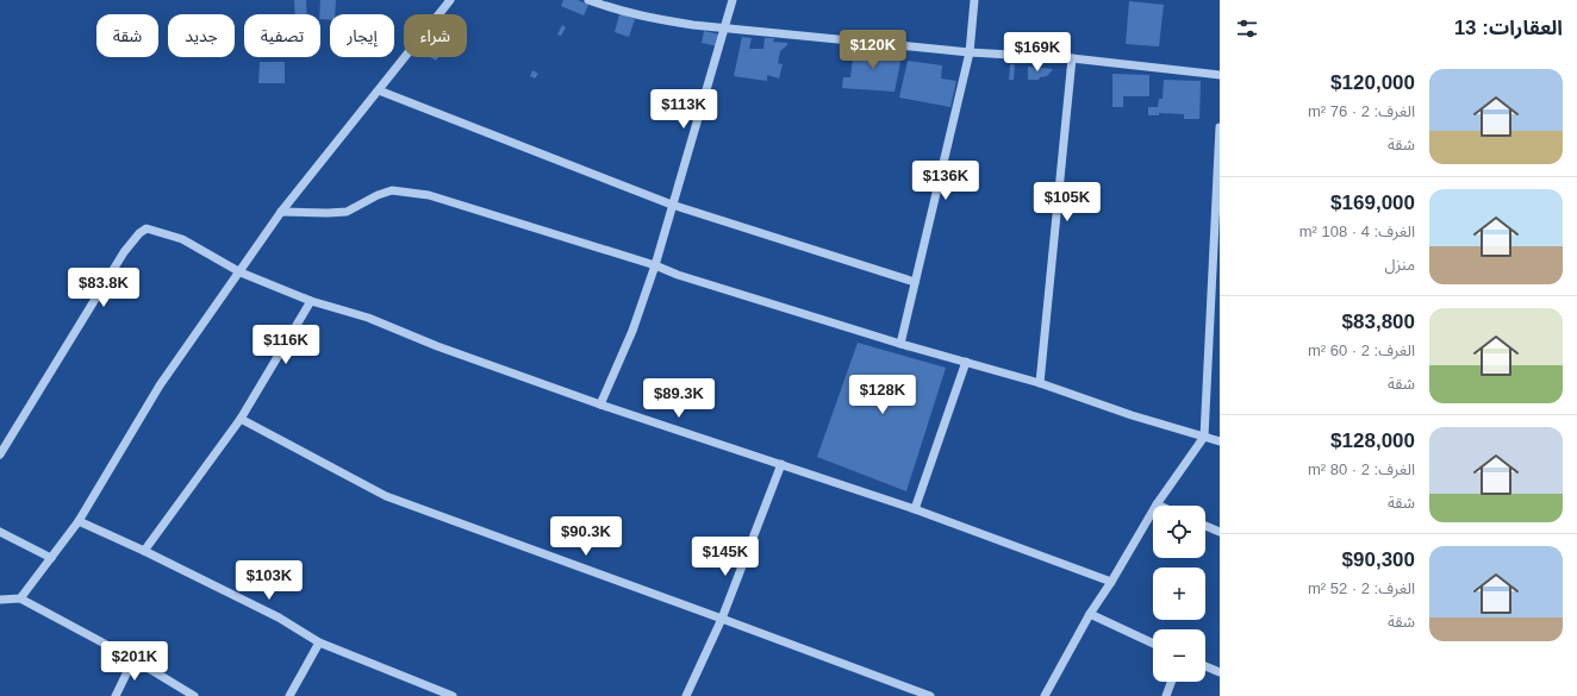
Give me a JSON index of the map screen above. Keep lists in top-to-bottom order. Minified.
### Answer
{"page":{"heading":"العقارات: 13","chip":["شراء","إيجار","تصفية","جديد","شقة"],"price":["$120K","$169K","$113K","$136K","$105K","$83.8K","$116K","$128K","$89.3K","$90.3K","$145K","$103K","$201K"],"list":[{"name":"$120,000","note":"الغرف: 2 · 76 m² · شقة"},{"name":"$169,000","note":"الغرف: 4 · 108 m² · منزل"},{"name":"$83,800","note":"الغرف: 2 · 60 m² · شقة"},{"name":"$128,000","note":"الغرف: 2 · 80 m² · شقة"},{"name":"$90,300","note":"الغرف: 2 · 52 m² · شقة"}],"map_buttons":["+","−"]}}
